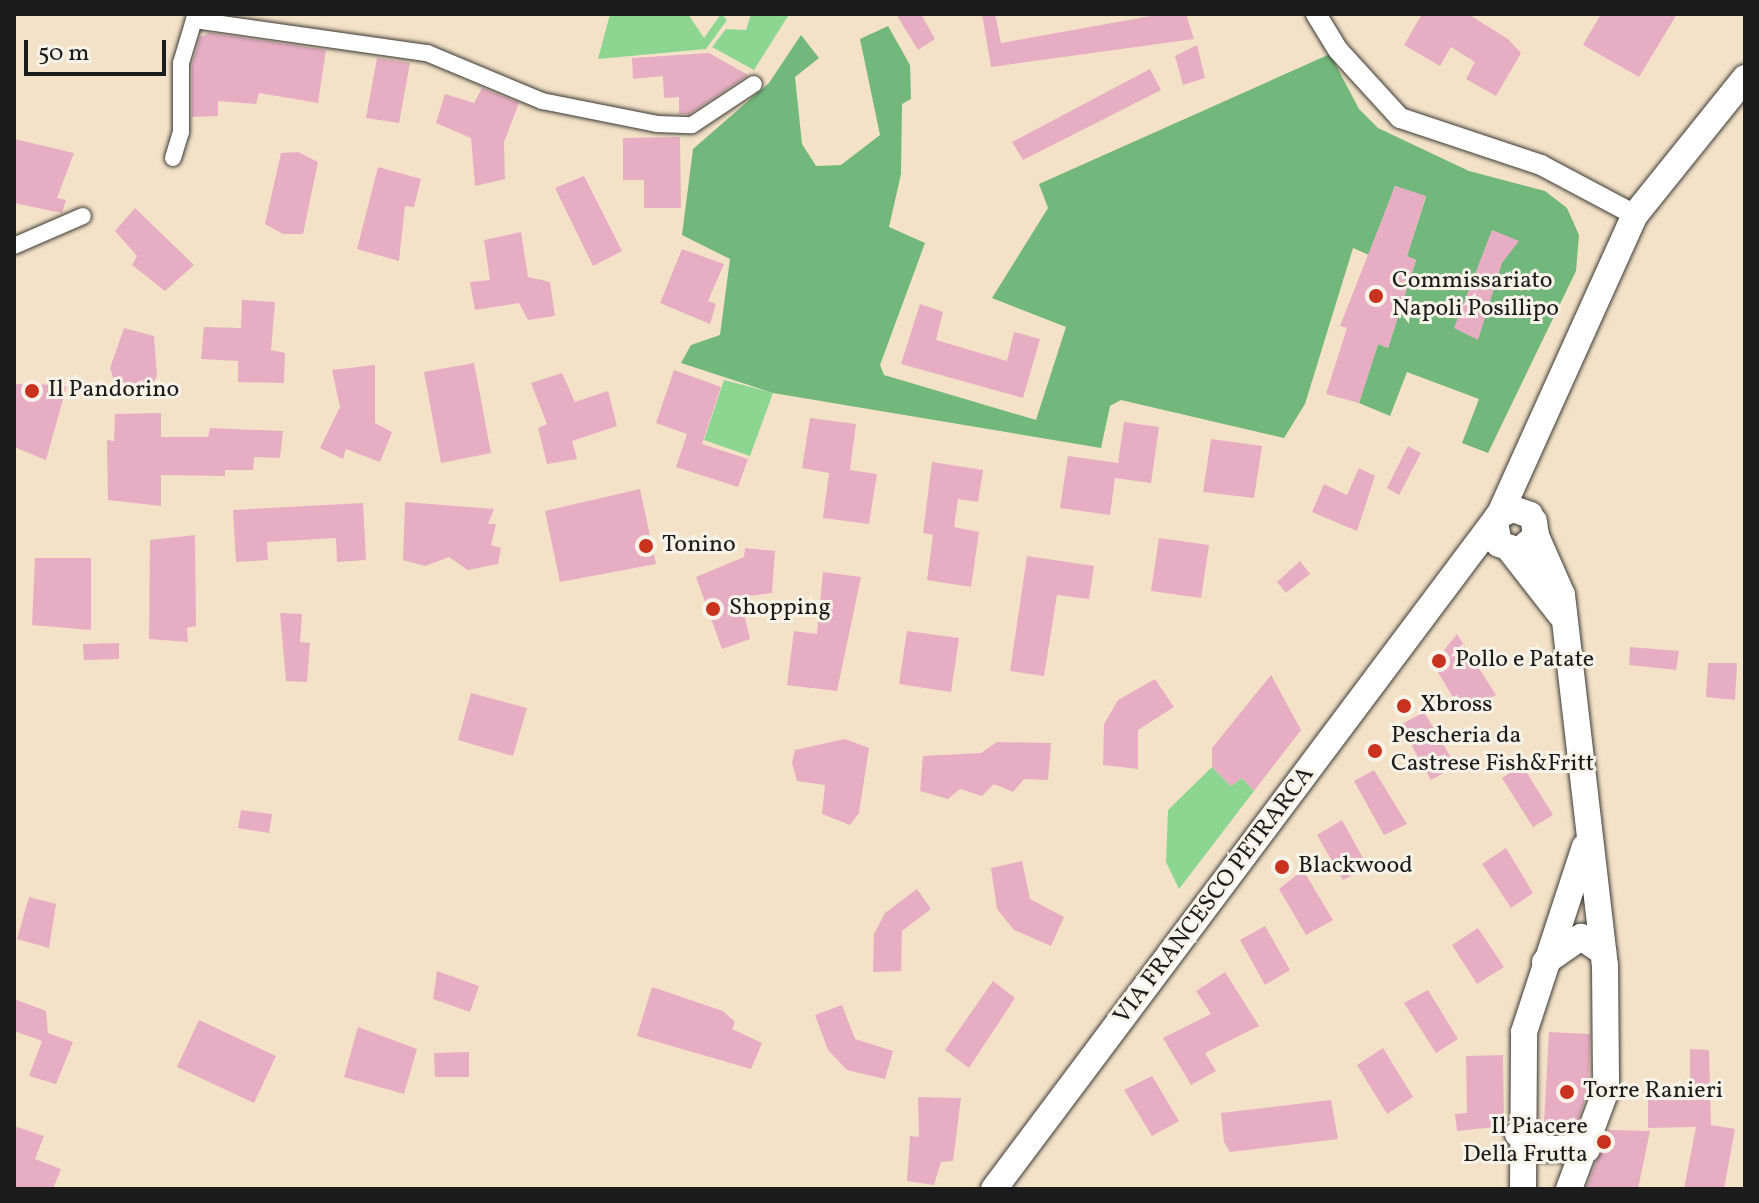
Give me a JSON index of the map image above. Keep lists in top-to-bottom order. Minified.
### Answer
{"streets":{"street":["VIA FRANCESCO PETRARCA"]},"places":["Commissariato Napoli Posillipo","Il Pandorino","Tonino","Shopping","Pollo e Patate","Xbross","Pescheria da Castrese Fish&Fritt","Blackwood","Torre Ranieri","Il Piacere Della Frutta"],"scale_bar":"50 m"}
